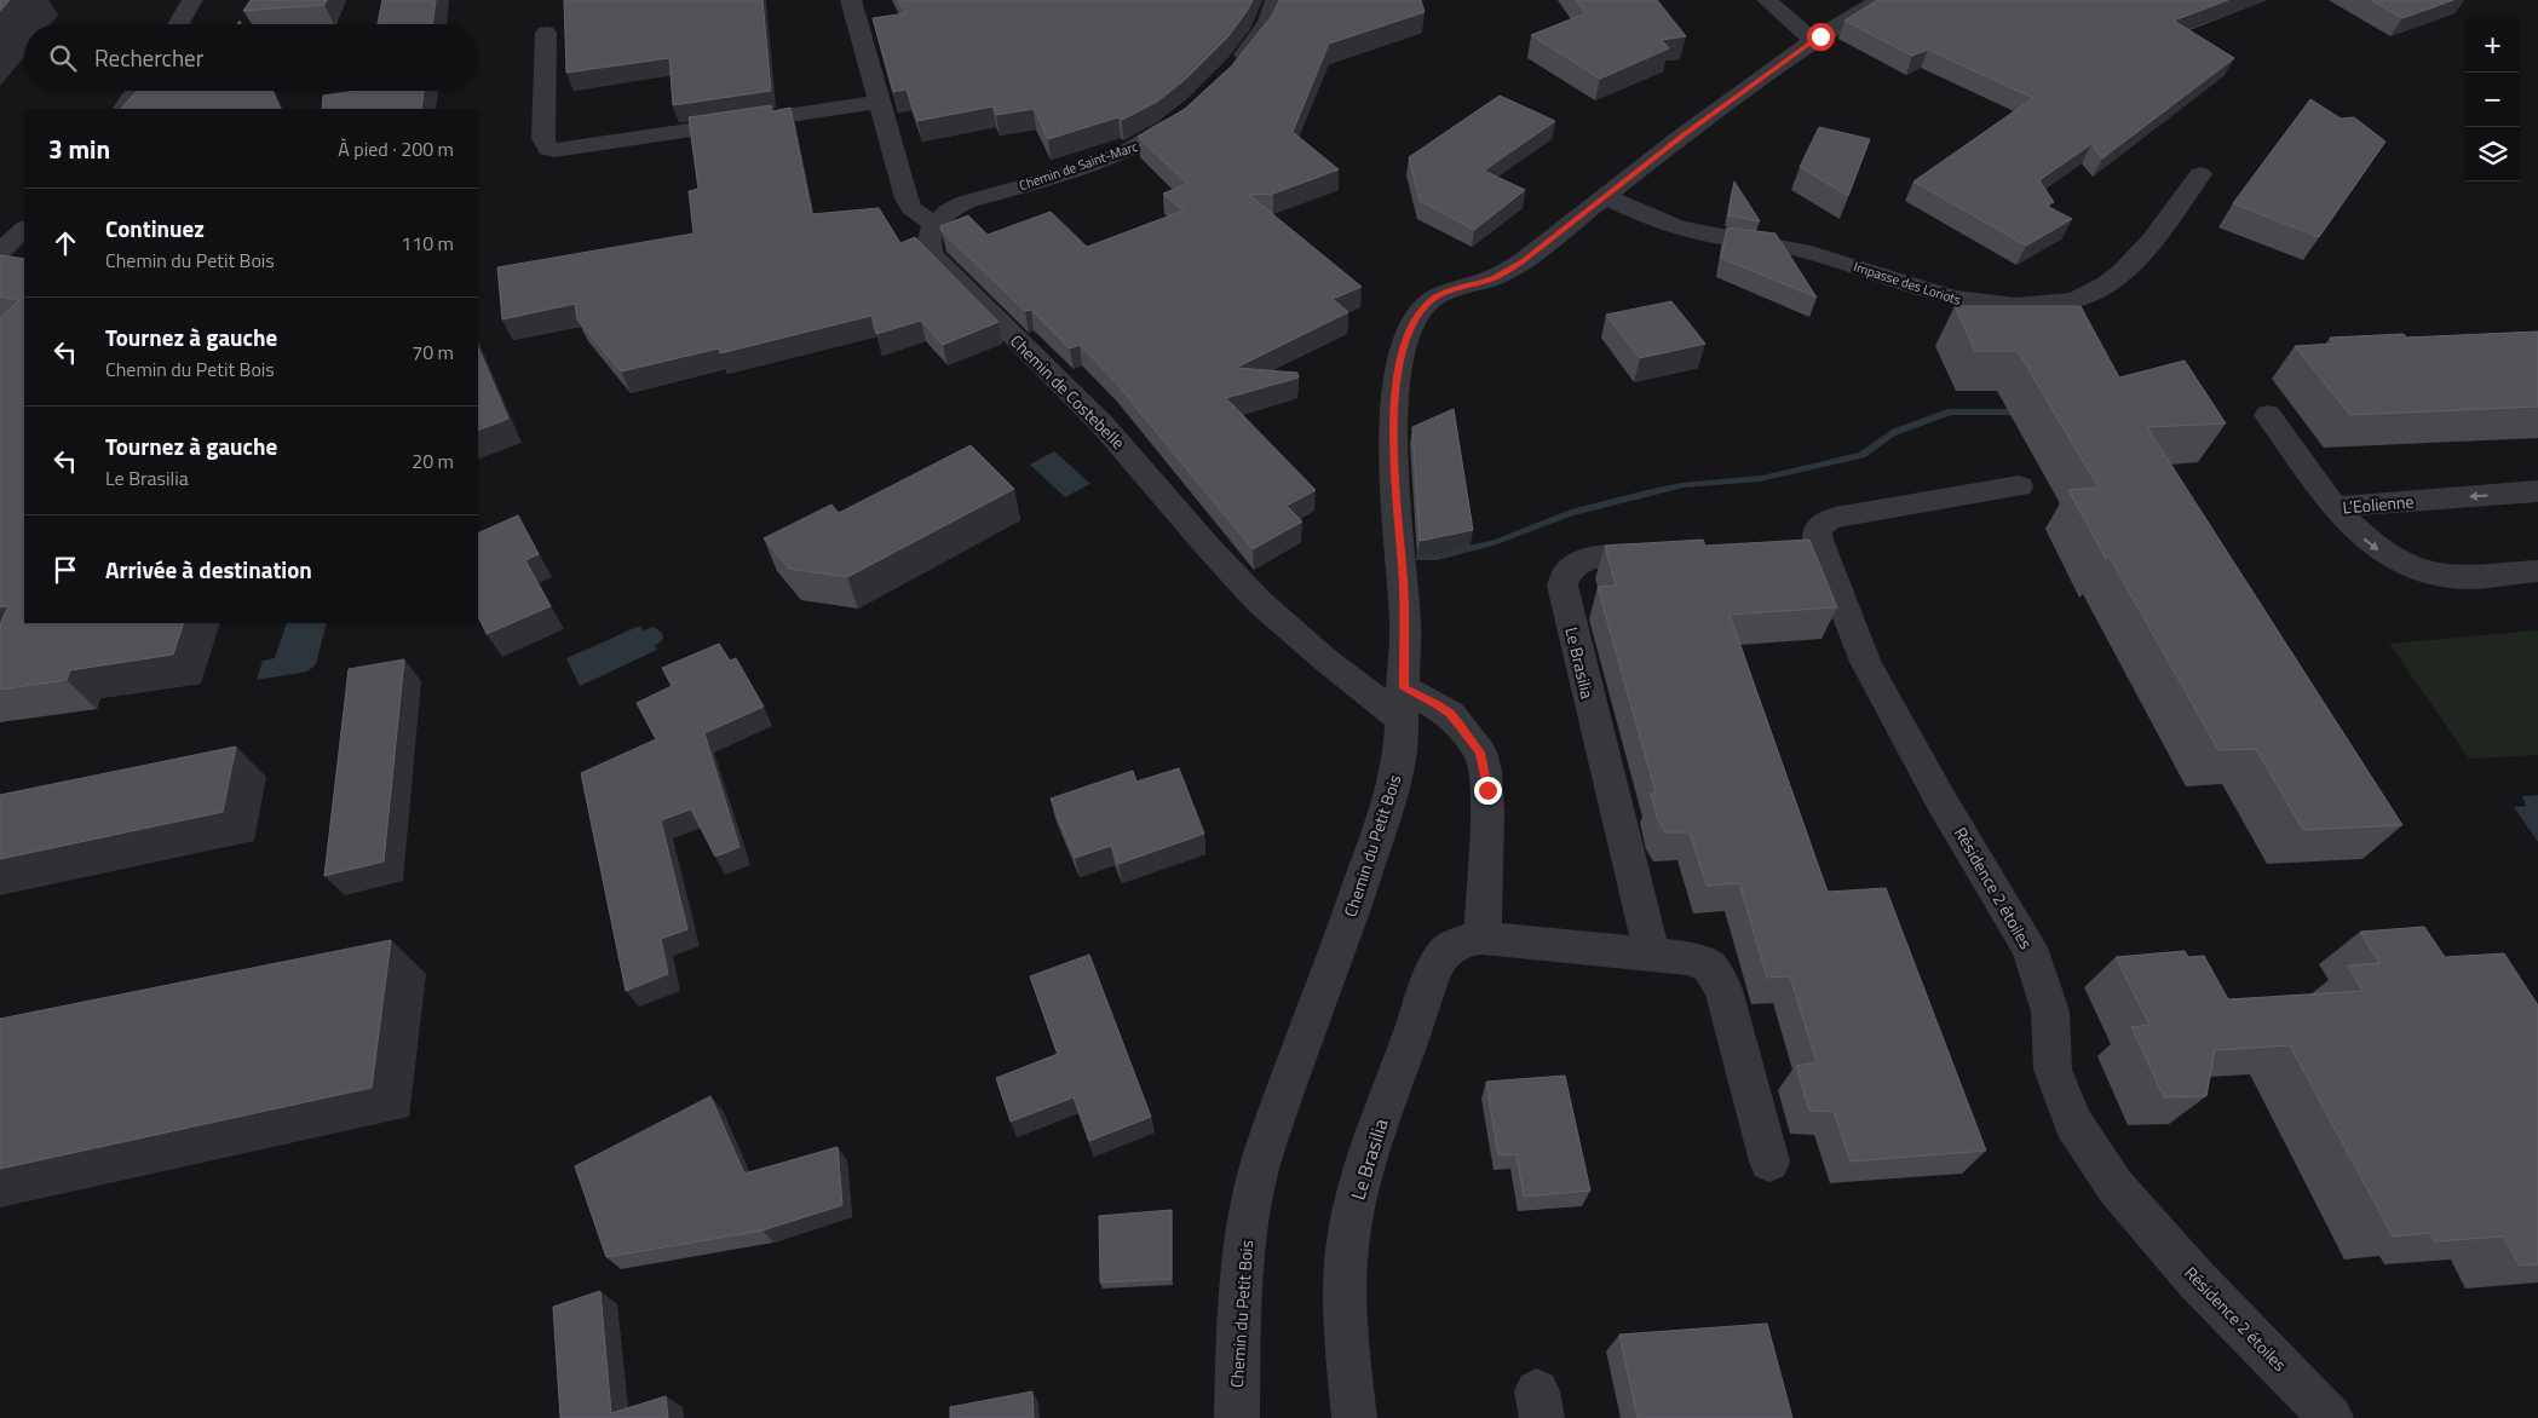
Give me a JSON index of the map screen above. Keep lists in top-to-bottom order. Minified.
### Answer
{"streets":{"street":["Chemin de Saint-Marc","Impasse des Loriots","Chemin de Costebelle","L’Eolienne","Le Brasilia","Chemin du Petit Bois","Résidence 2 étoiles"]},"crossings":[["Chemin de Saint-Marc","Chemin de Costebelle"],["Impasse des Loriots","Chemin du Petit Bois"],["Chemin de Costebelle","Chemin du Petit Bois"]],"page":{"map_buttons":["+","−"],"search":"Rechercher","heading":["3 min","À pied · 200 m"],"list":[["Continuez","Chemin du Petit Bois","110 m"],["Tournez à gauche","Chemin du Petit Bois","70 m"],["Tournez à gauche","Le Brasilia","20 m"],"Arrivée à destination"]}}
